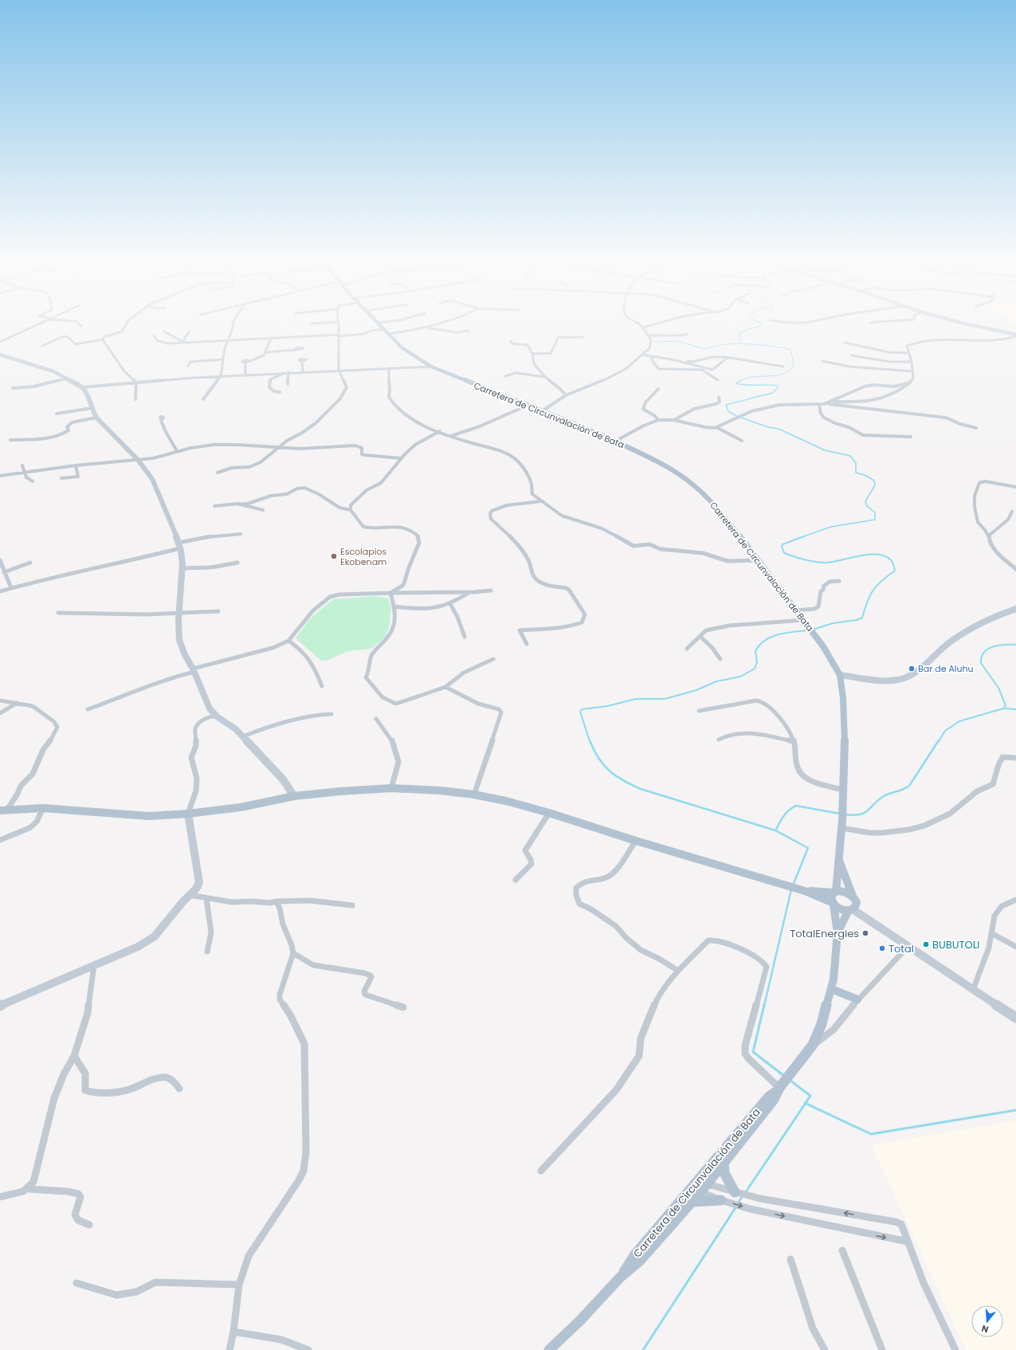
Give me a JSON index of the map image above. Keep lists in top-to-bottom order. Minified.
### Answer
{"streets":{"main road":["Carretera de Circunvalación de Bata"]},"places":["Escolapios Ekobenam","Bar de Aluhu","TotalEnergies","BUBUTOLI","Total"],"north":"bottom"}
